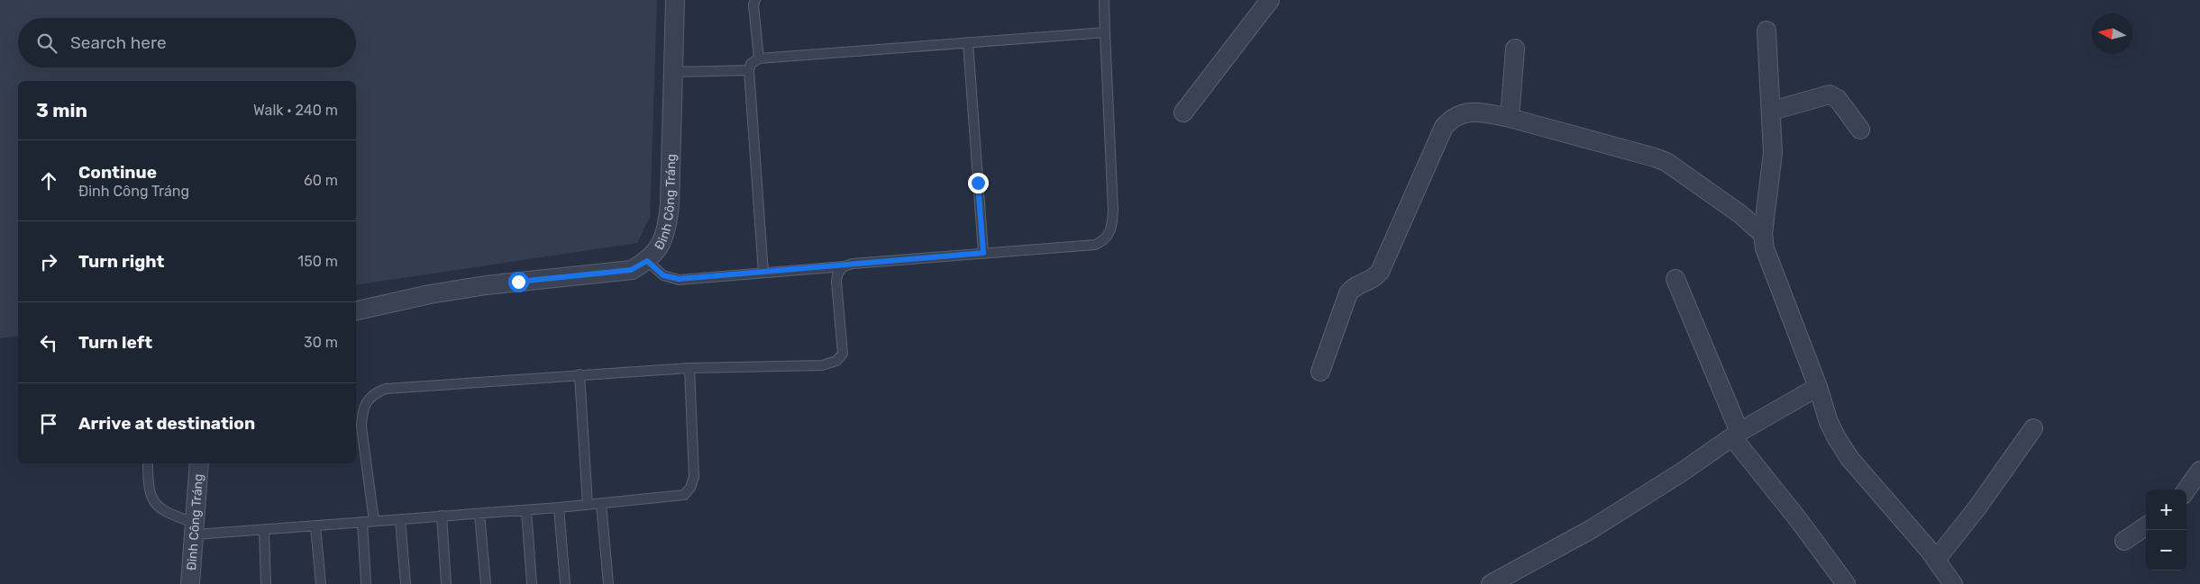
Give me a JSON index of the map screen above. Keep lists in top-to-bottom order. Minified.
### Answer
{"streets":{"street":["Đinh Công Tráng"]},"north":"left","page":{"search":"Search here","heading":["3 min","Walk · 240 m"],"list":[["Continue","Đinh Công Tráng","60 m"],["Turn right","150 m"],["Turn left","30 m"],"Arrive at destination"],"map_buttons":["+","−"]}}
